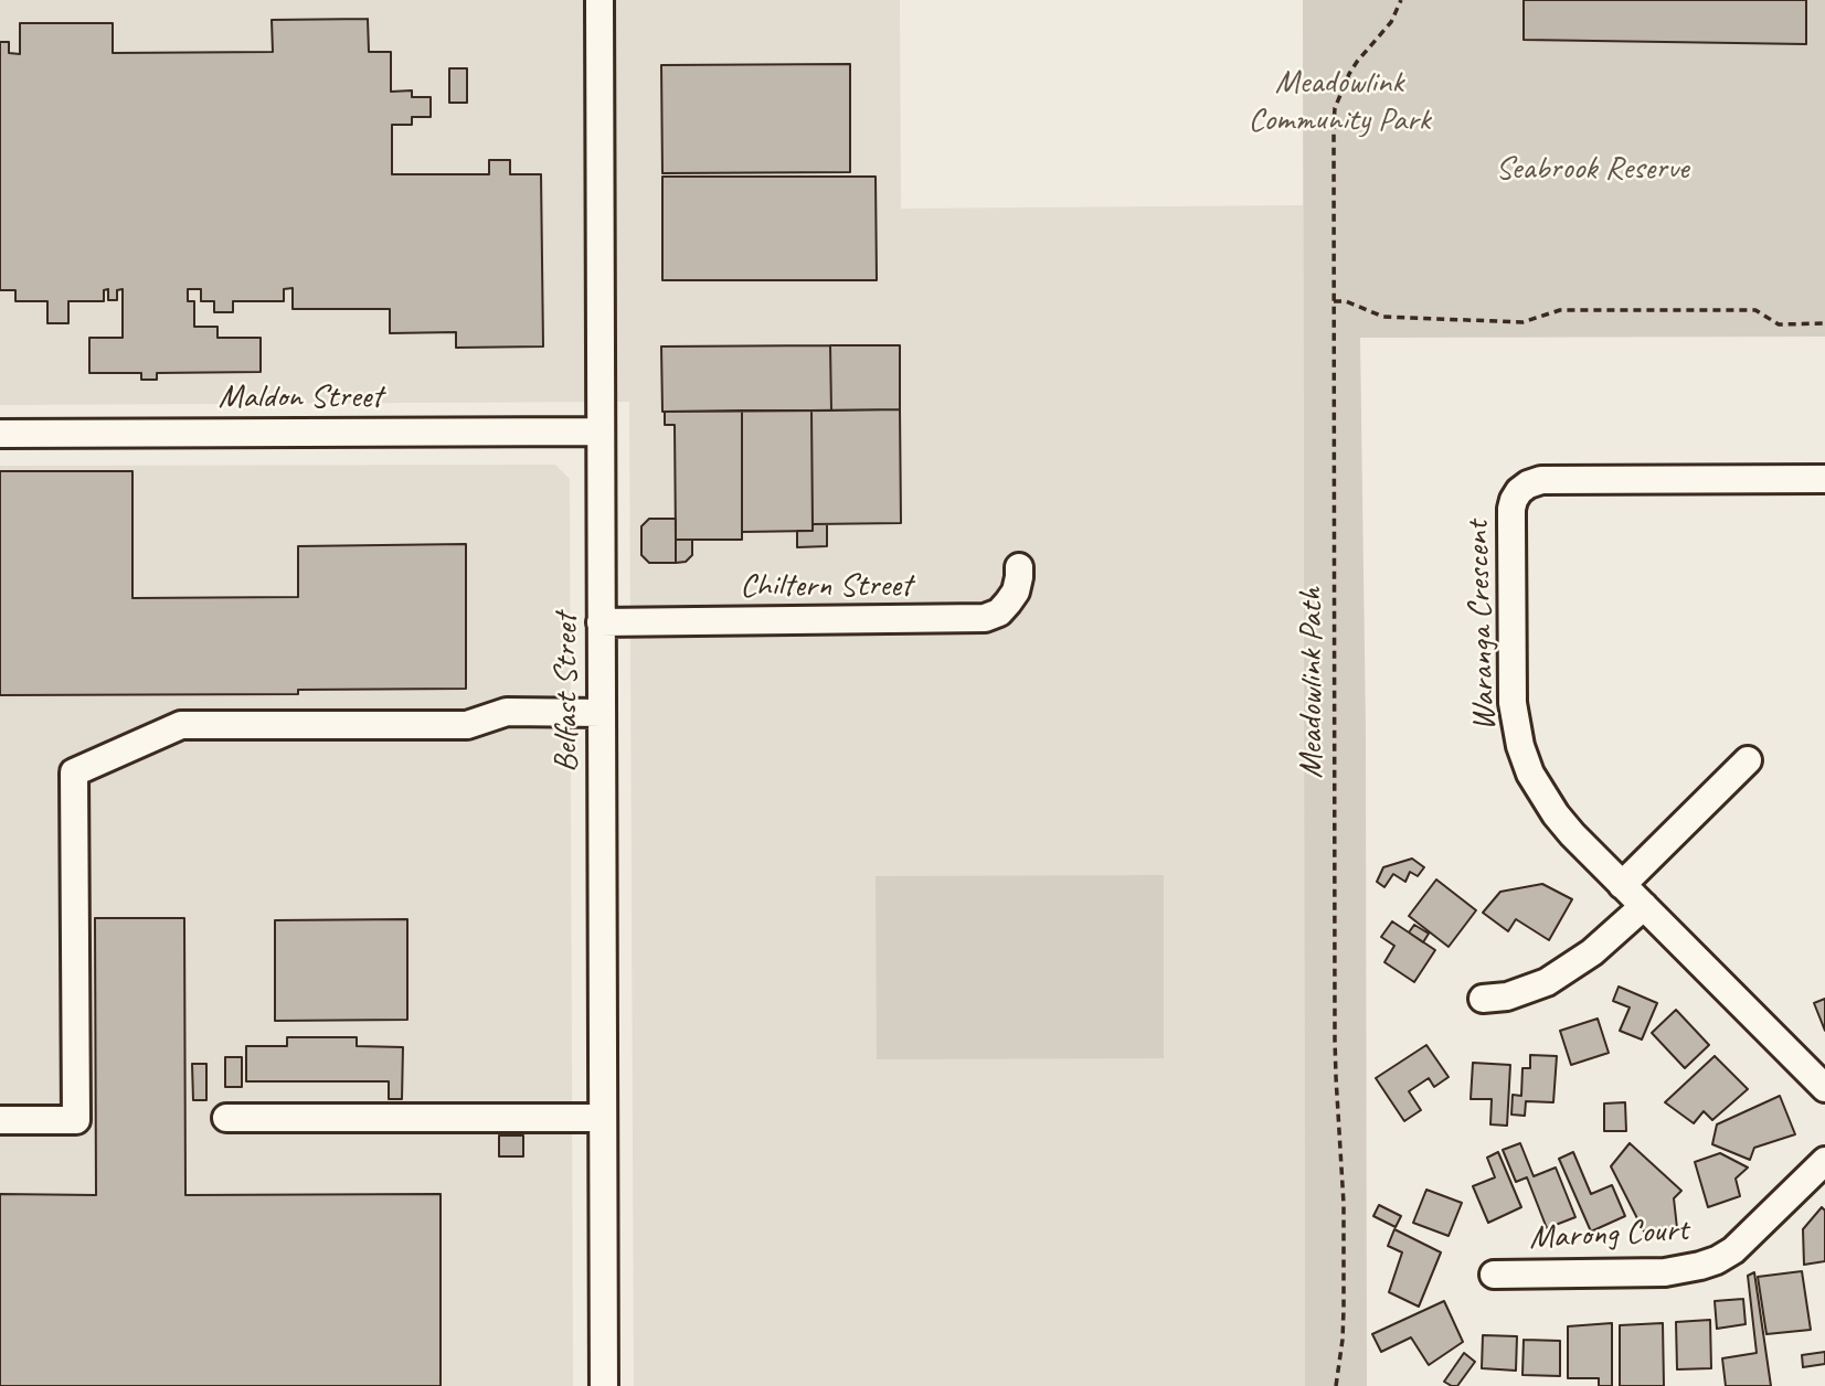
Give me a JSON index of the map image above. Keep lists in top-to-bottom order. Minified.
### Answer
{"streets":{"street":["Maldon Street","Chiltern Street","Waranga Crescent","Belfast Street","Marong Court"],"path":["Meadowlink Path"]},"crossings":[["Maldon Street","Belfast Street"],["Chiltern Street","Belfast Street"]],"parks":["Meadowlink Community Park","Seabrook Reserve"]}
